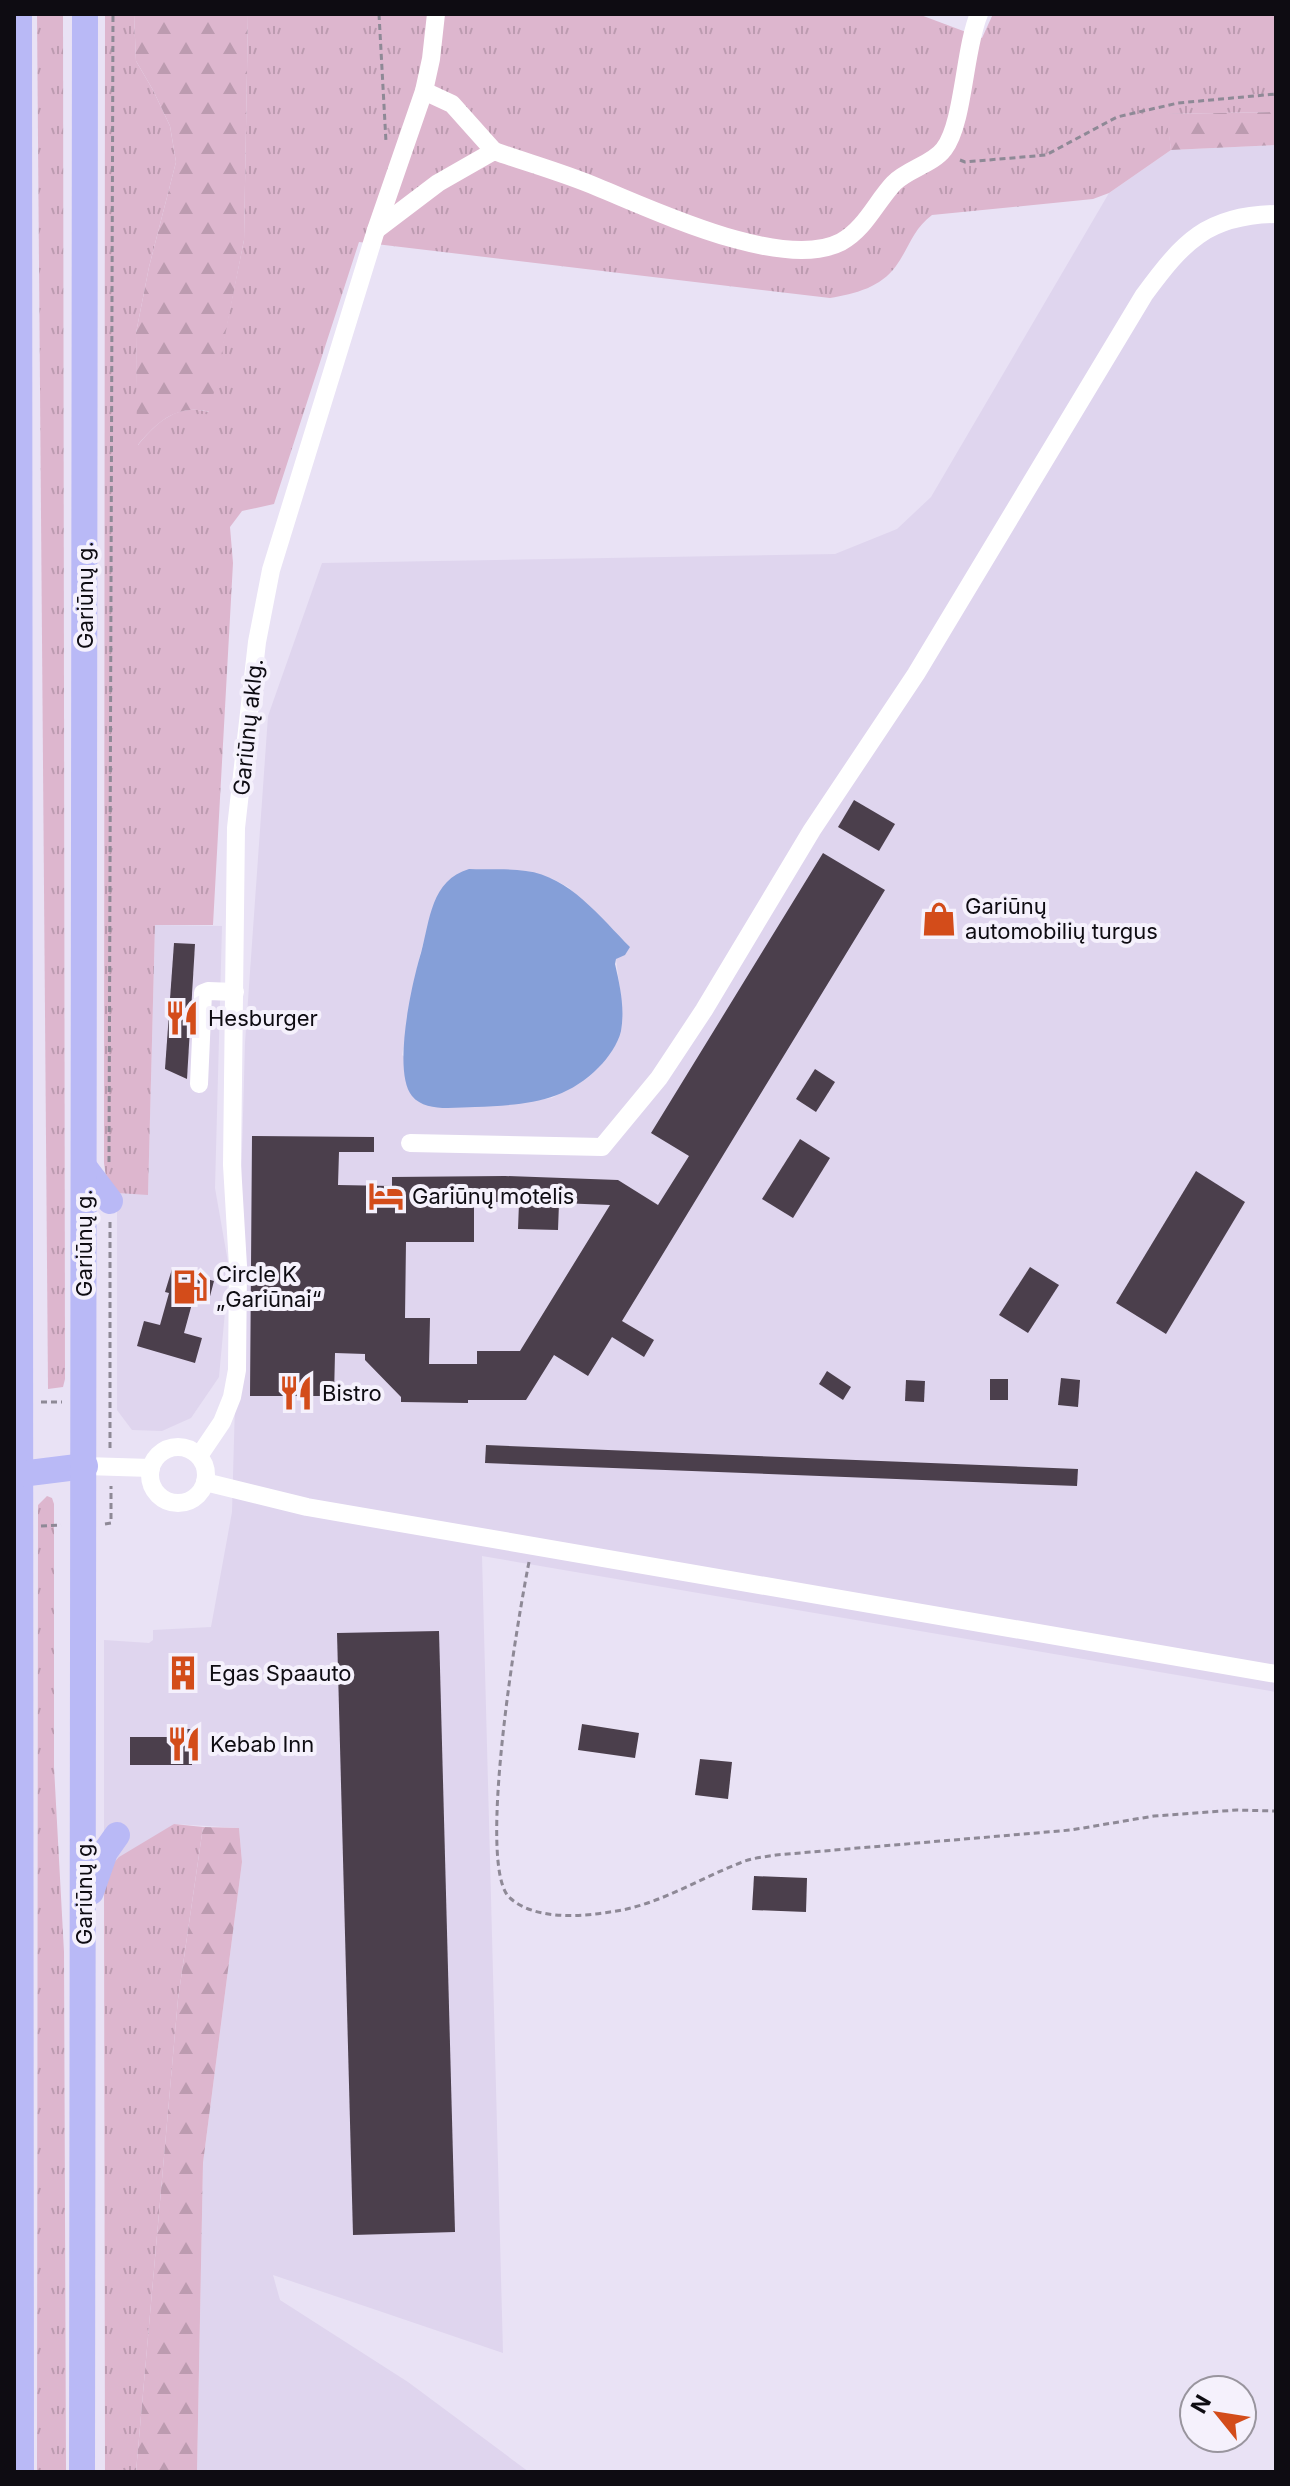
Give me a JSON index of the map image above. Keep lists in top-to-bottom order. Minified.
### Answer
{"streets":{"highway":["Gariūnų g."],"street":["Gariūnų aklg."]},"places":{"shop":["Gariūnų automobilių turgus"],"restaurant":["Hesburger","Bistro","Kebab Inn"],"hotel":["Gariūnų motelis"],"fuel station":["Circle K „Gariūnai“"],"building":["Egas Spaauto"]},"north":"top left"}
